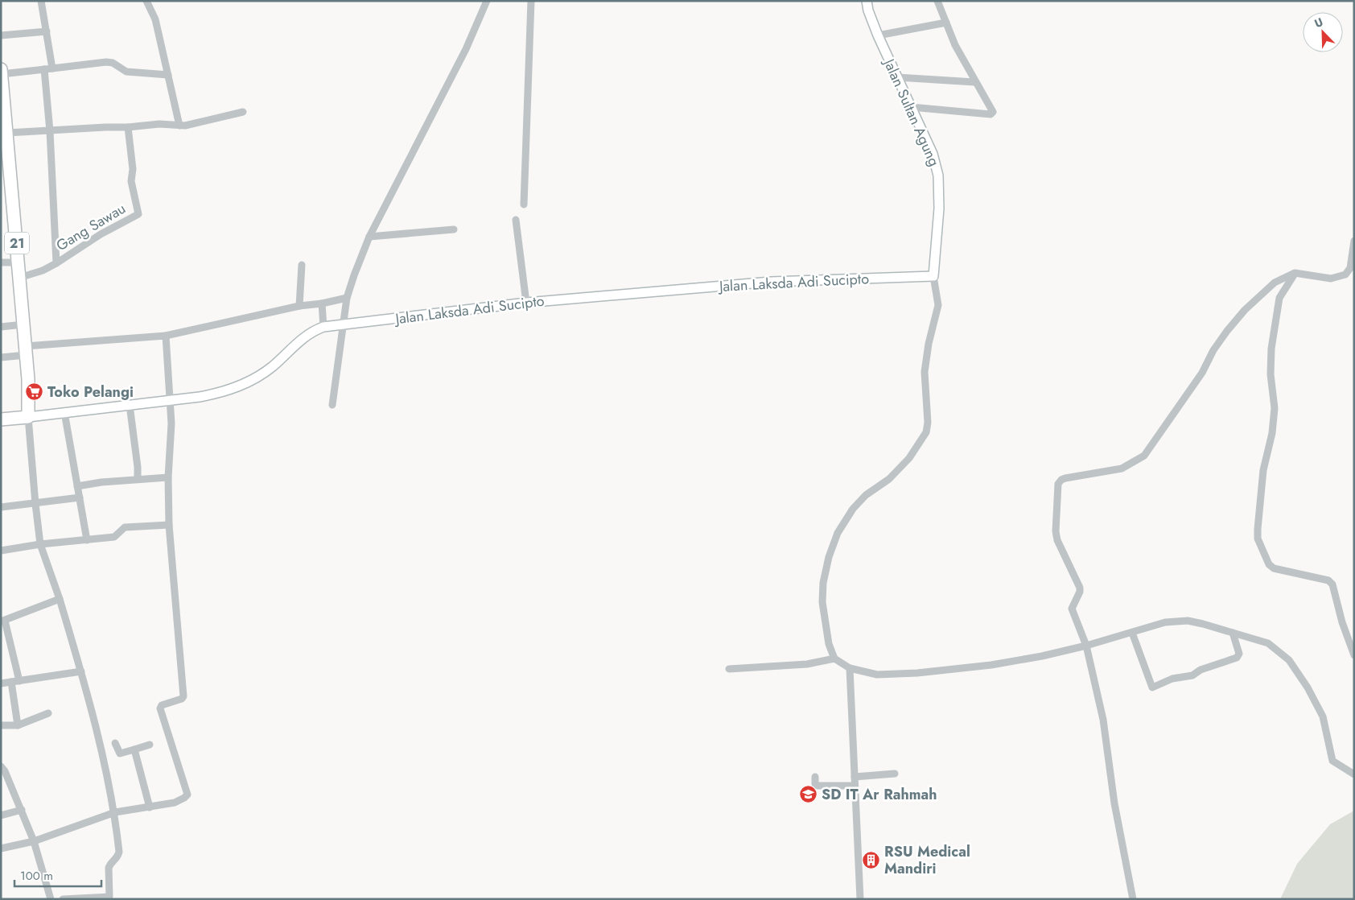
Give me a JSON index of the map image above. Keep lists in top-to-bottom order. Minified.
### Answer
{"streets":{"highway":["21"],"street":["Jalan Sultan Agung","Gang Sawau","Jalan Laksda Adi Sucipto"]},"crossings":[["Jalan Sultan Agung","Jalan Laksda Adi Sucipto"],["Gang Sawau","21"],["21","Jalan Laksda Adi Sucipto"]],"places":{"supermarket":["Toko Pelangi"],"school or university":["SD IT Ar Rahmah"],"building":["RSU Medical Mandiri"]},"scale_bar":"100 m","north":"top left"}
